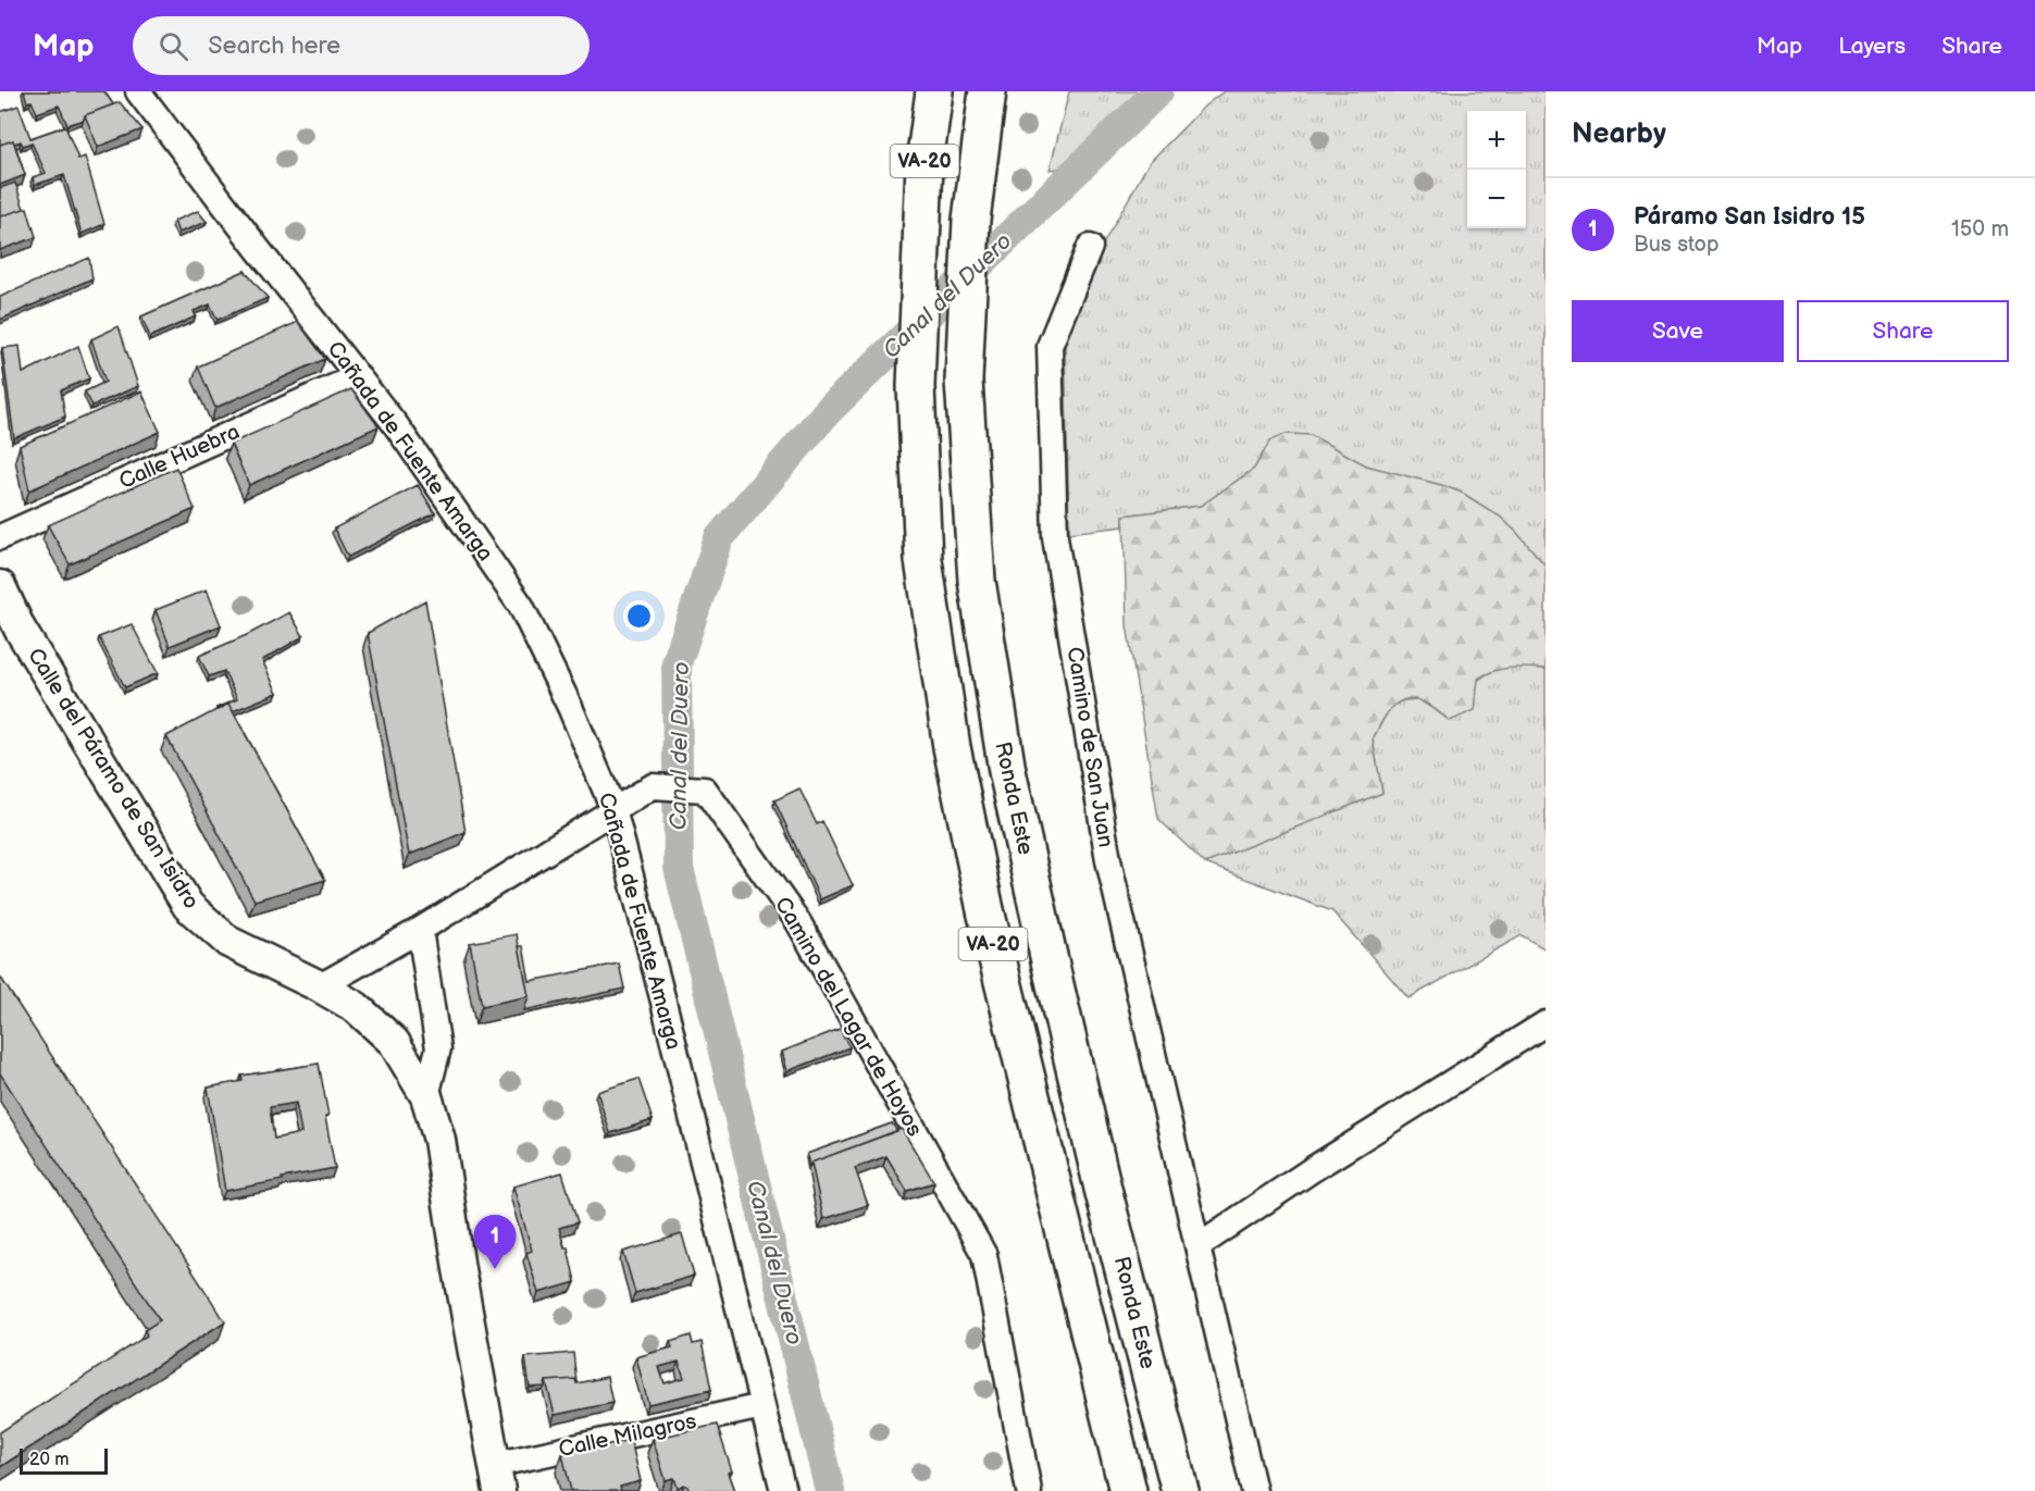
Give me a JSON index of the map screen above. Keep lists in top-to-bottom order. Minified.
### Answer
{"streets":{"highway":["VA-20","Ronda Este"],"street":["Cañada de Fuente Amarga","Calle Huebra","Camino de San Juan","Calle del Páramo de San Isidro","Camino del Lagar de Hoyos","Calle Milagros"]},"crossings":[["Cañada de Fuente Amarga","Calle Huebra"],["Cañada de Fuente Amarga","Camino del Lagar de Hoyos"],["Cañada de Fuente Amarga","Calle Milagros"],["Calle del Páramo de San Isidro","Camino del Lagar de Hoyos"],["Calle del Páramo de San Isidro","Calle Milagros"]],"water":["Canal del Duero"],"scale_bar":"20 m","page":{"header":"Map","search":"Search here","nav":["Map","Layers","Share"],"heading":"Nearby","map_buttons":["+","−"],"list":[{"mark":"1","name":"Páramo San Isidro 15","note":"Bus stop","value":"150 m"}],"buttons":["Save","Share"],"pins":"1","scale":"20 m"}}
